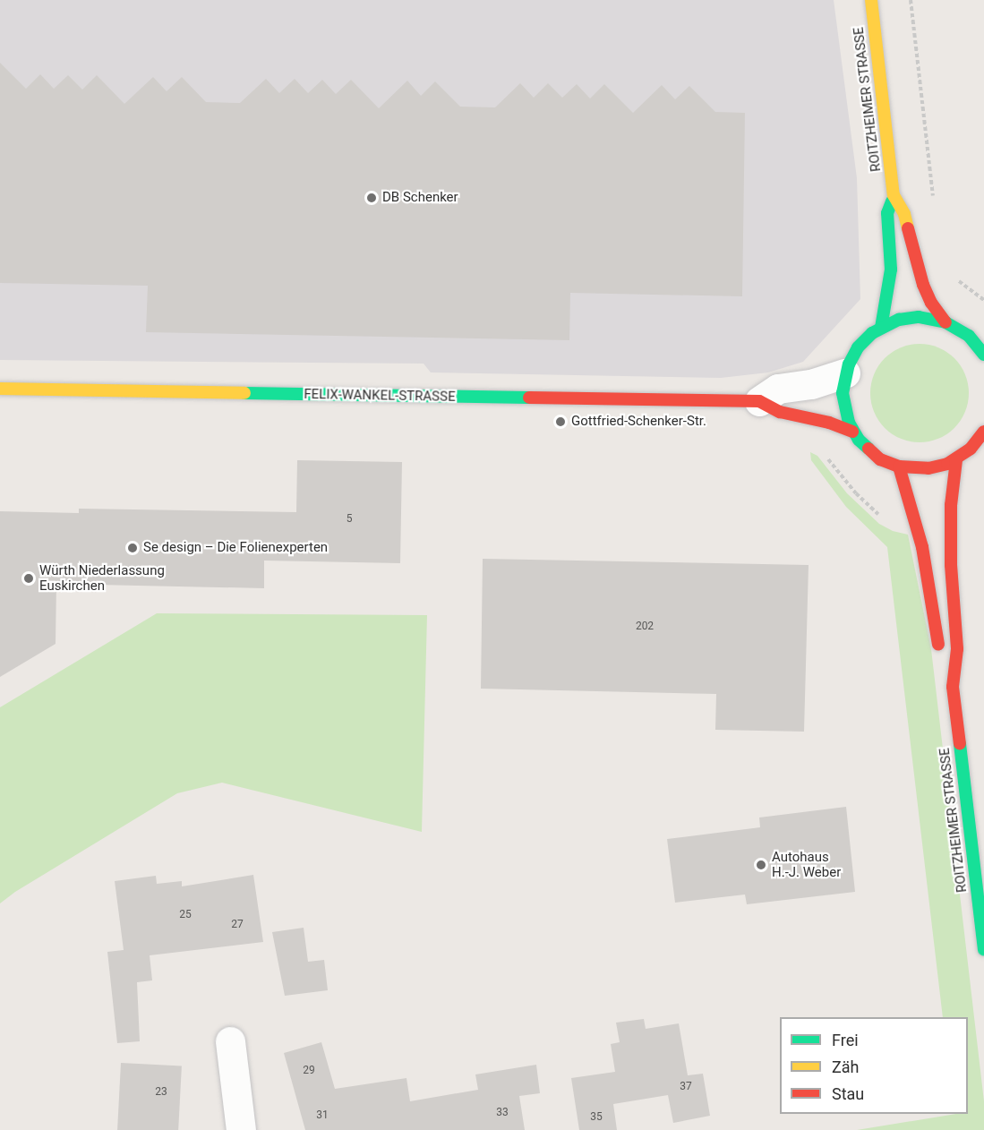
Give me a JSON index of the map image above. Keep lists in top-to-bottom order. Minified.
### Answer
{"streets":{"street":["ROITZHEIMER STRASSE","FELIX-WANKEL-STRASSE"]},"places":["DB Schenker","Gottfried-Schenker-Str.","Se design – Die Folienexperten","Würth Niederlassung Euskirchen","Autohaus H.-J. Weber"],"house_numbers":["5","202","25","27","29","37","23","33","31","35"],"legend":["Frei","Zäh","Stau"]}
